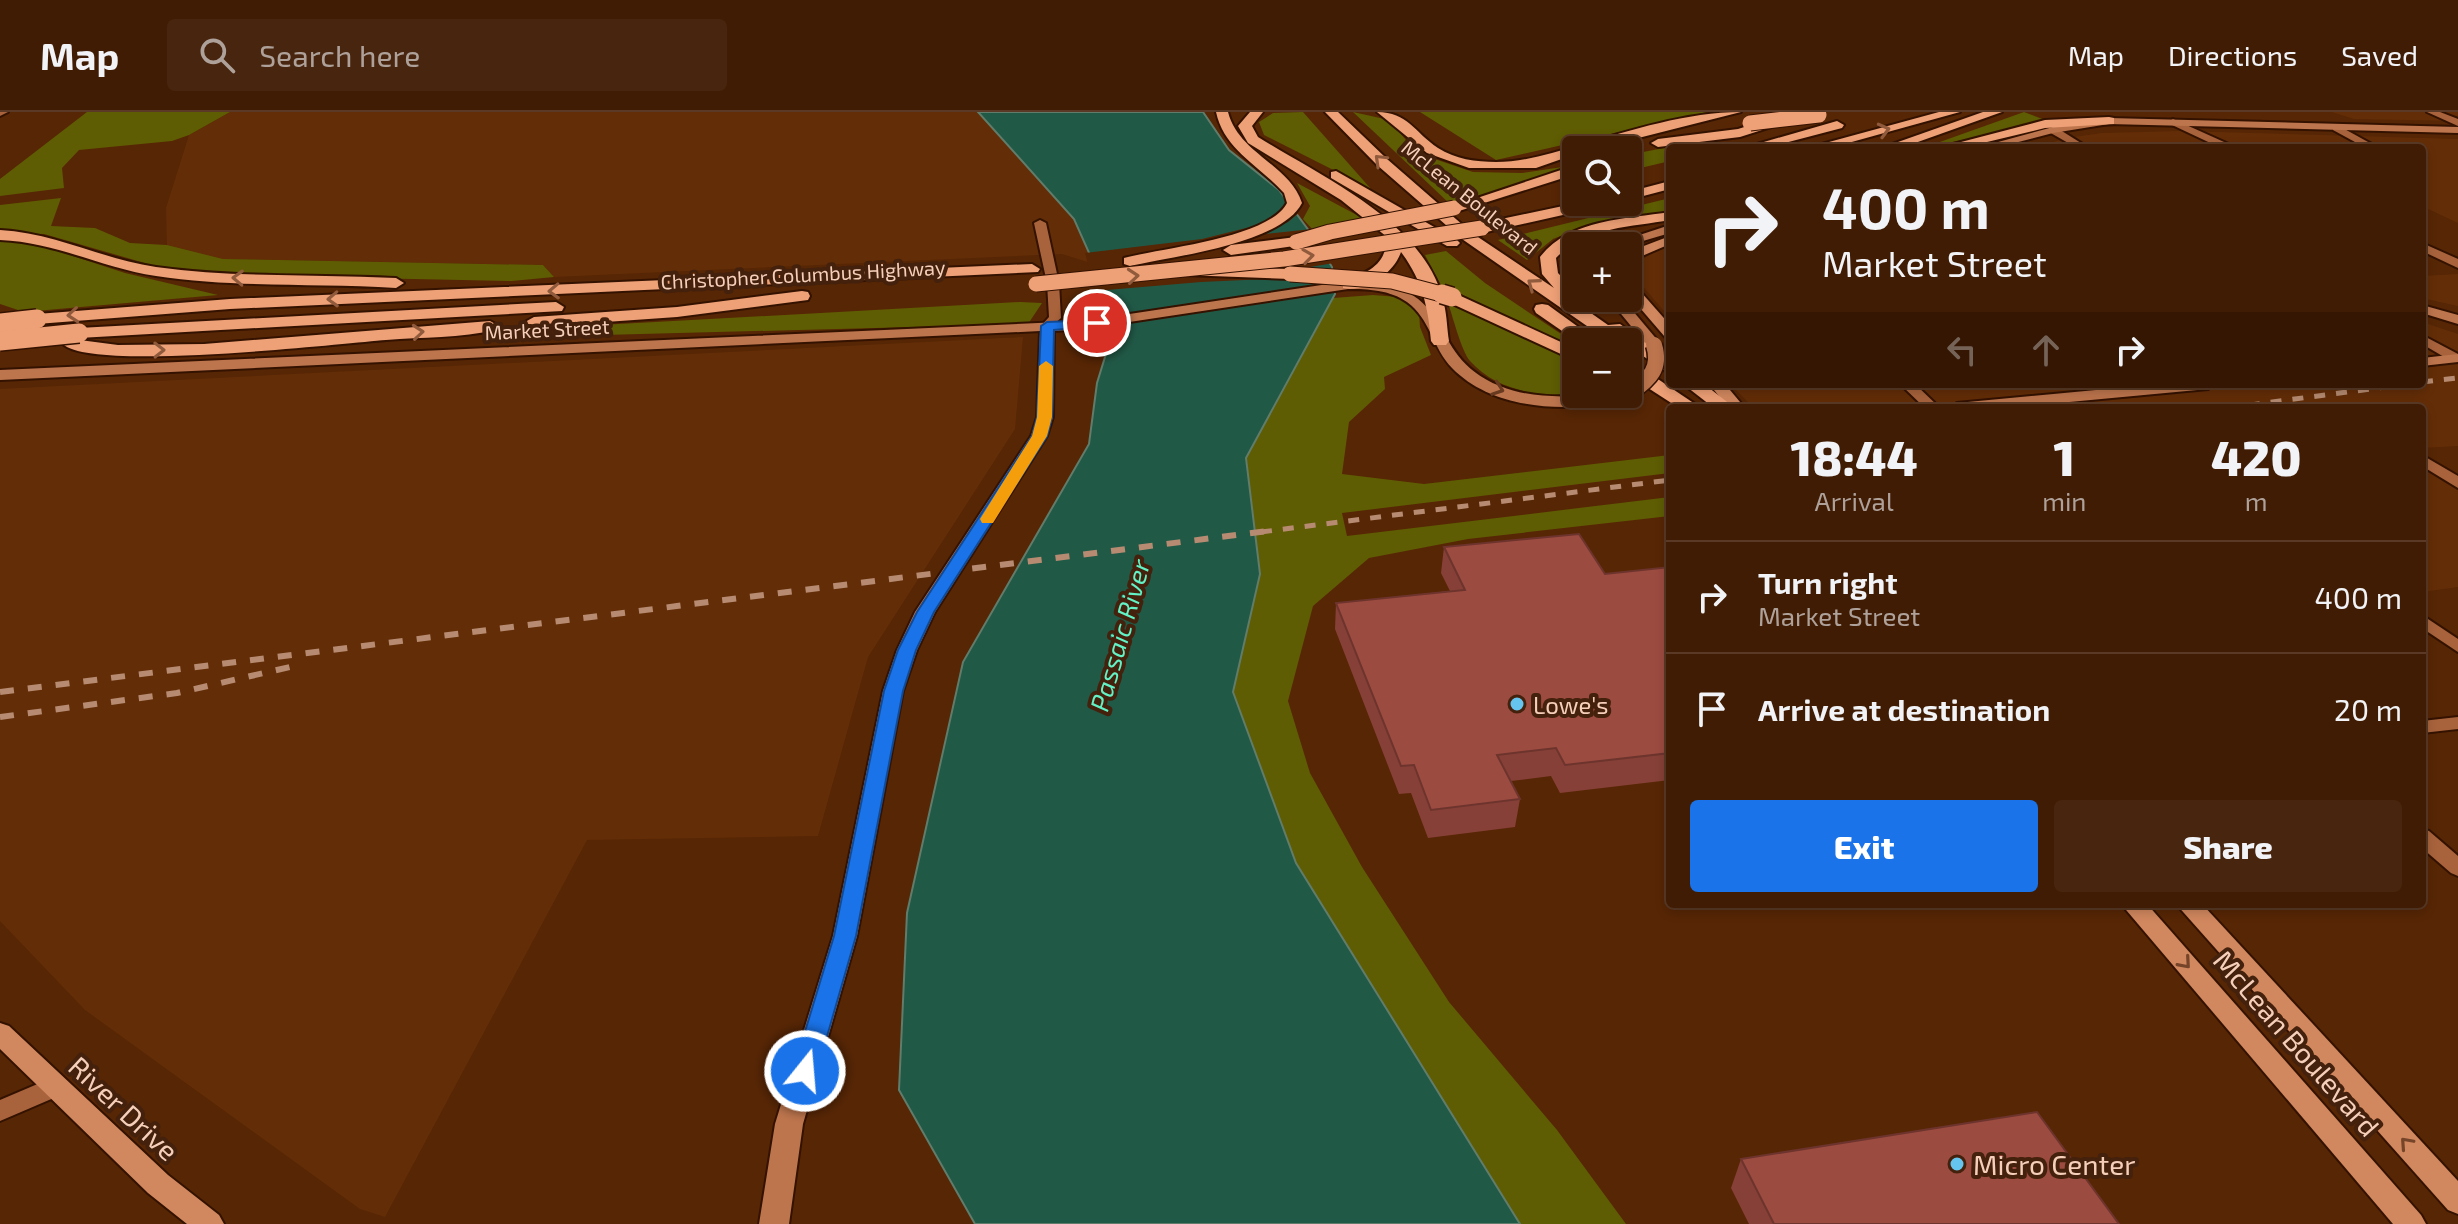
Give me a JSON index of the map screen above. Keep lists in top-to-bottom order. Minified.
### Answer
{"streets":{"highway":["McLean Boulevard","Christopher Columbus Highway"],"main road":["Market Street","River Drive"]},"water":["Passaic River"],"places":["Lowe's","Micro Center"],"page":{"header":"Map","search":"Search here","nav":["Map","Directions","Saved"],"map_buttons":["+","−"],"turn":["400 m","Market Street"],"eta":["18:44","Arrival","1","min","420","m"],"list":[{"name":"Turn right","note":"Market Street","value":"400 m"},{"name":"Arrive at destination","value":"20 m"}],"buttons":["Exit","Share"]}}
